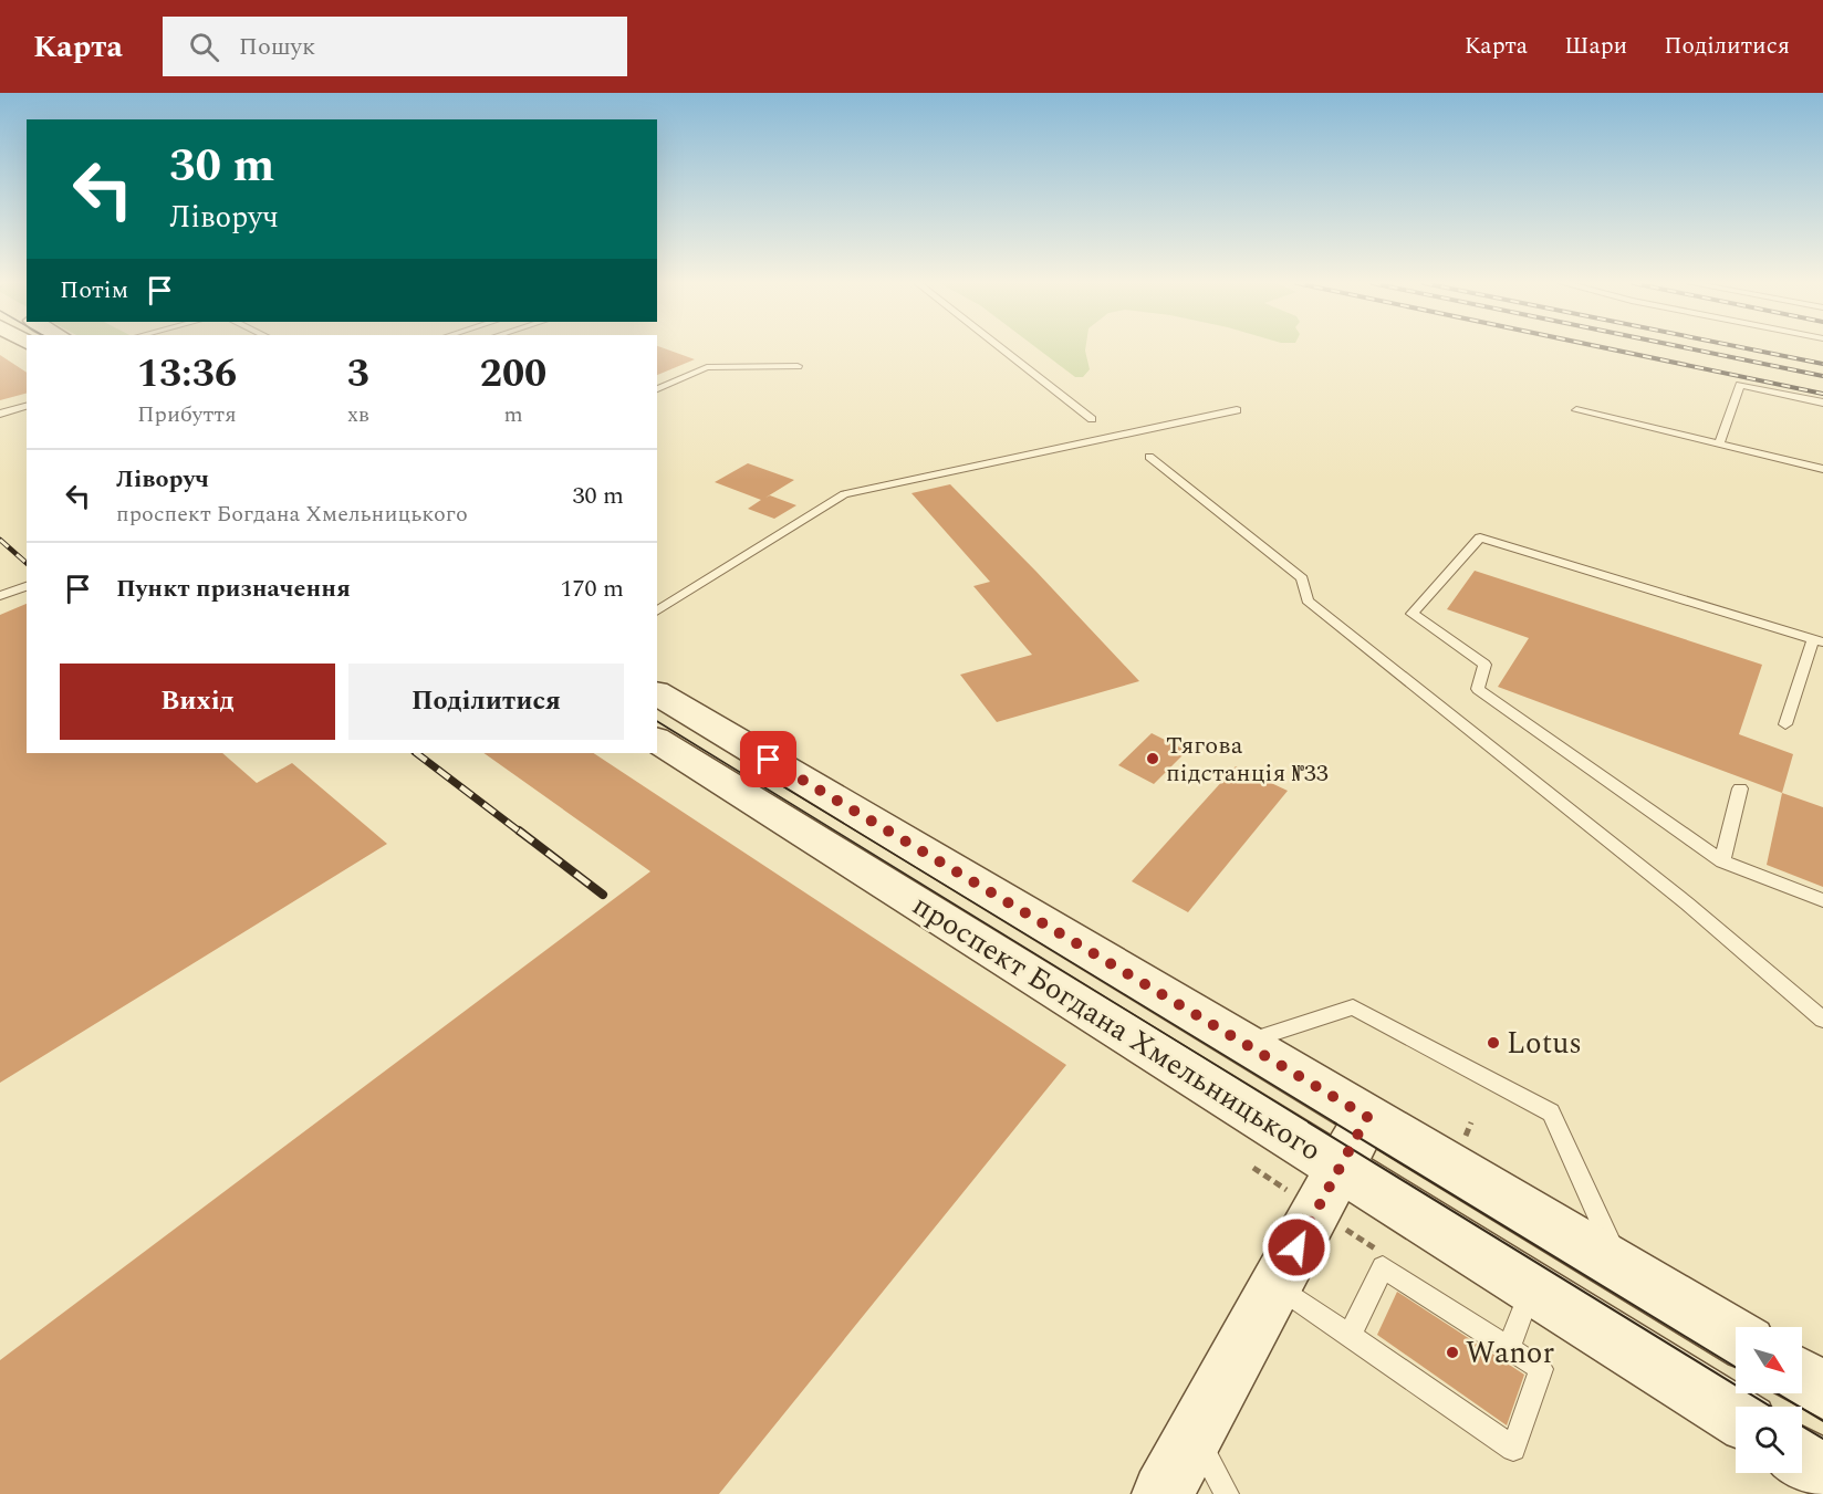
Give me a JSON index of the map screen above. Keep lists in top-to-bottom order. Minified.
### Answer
{"streets":{"main road":["проспект Богдана Хмельницького"]},"places":["Тягова пiдстанцiя №33","Lotus","Wanor"],"north":"bottom right","page":{"header":"Карта","search":"Пошук","nav":["Карта","Шари","Поділитися"],"turn":["30 m","Ліворуч"],"then":"Потім","eta":["13:36","Прибуття","3","хв","200","m"],"list":[{"name":"Ліворуч","note":"проспект Богдана Хмельницького","value":"30 m"},{"name":"Пункт призначення","value":"170 m"}],"buttons":["Вихід","Поділитися"]}}
